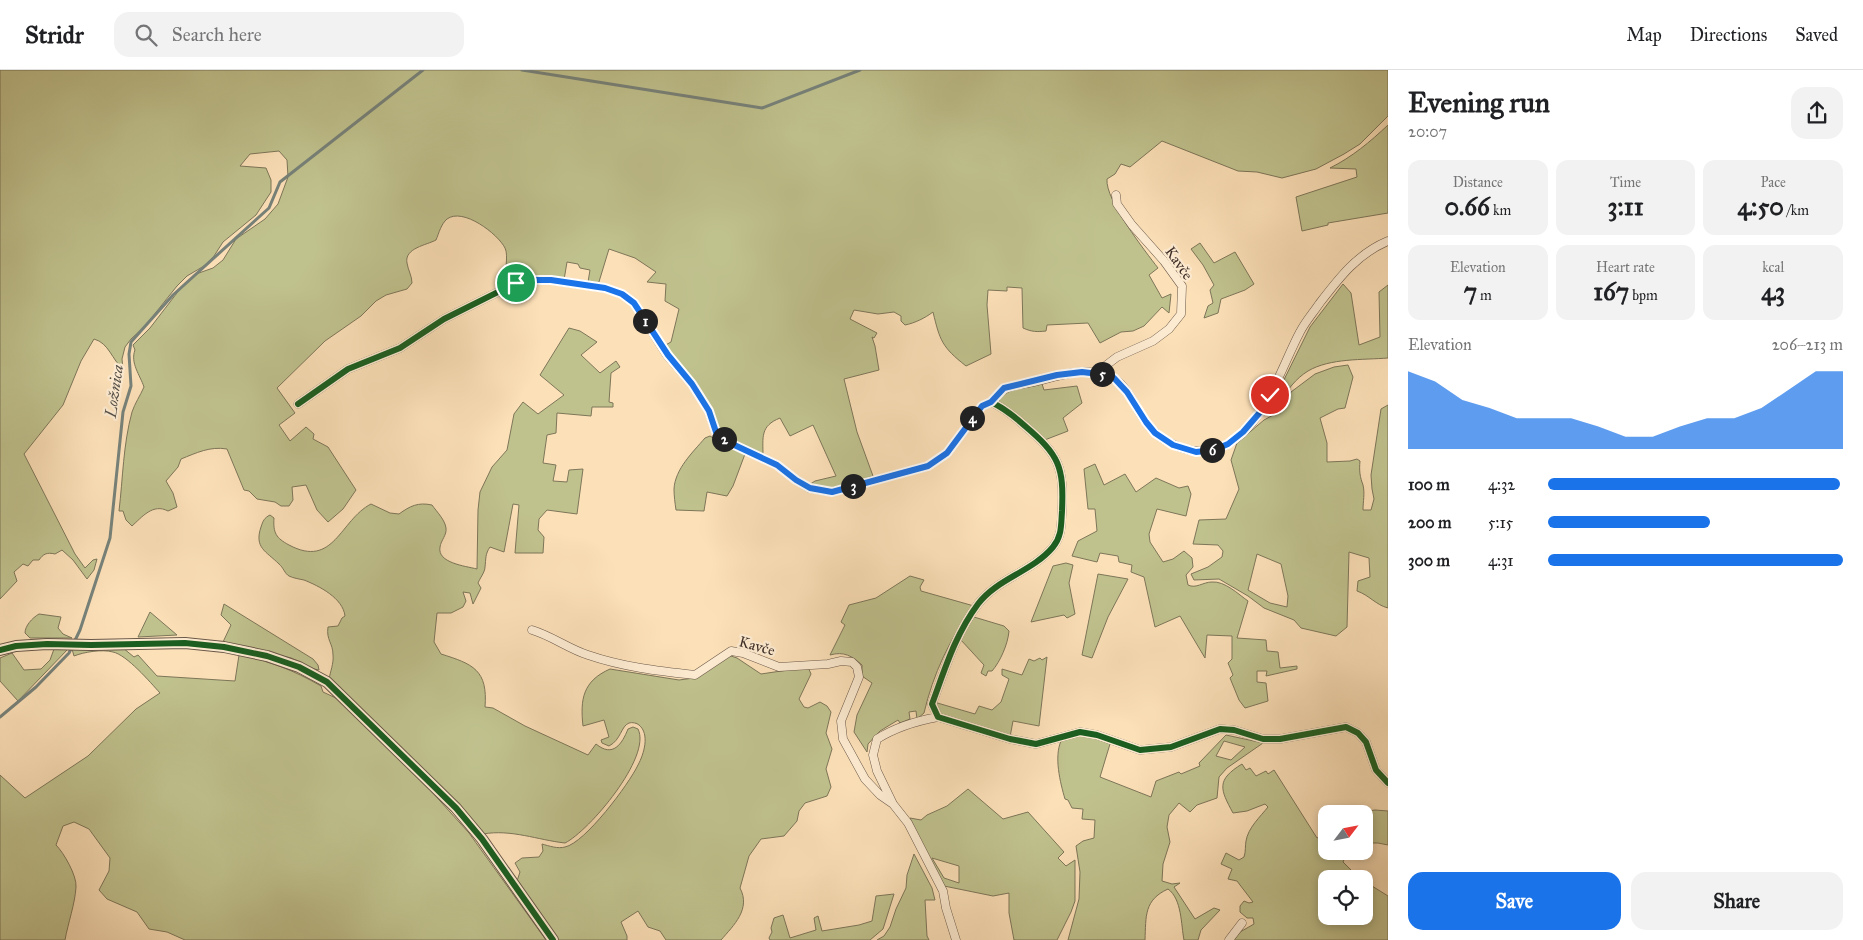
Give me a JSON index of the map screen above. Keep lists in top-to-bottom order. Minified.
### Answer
{"streets":{"street":["Kavče"]},"water":["Ložnica"],"north":"top right","page":{"header":"Stridr","search":"Search here","nav":["Map","Directions","Saved"],"heading":["Evening run","20:07"],"stats":[["Distance","0.66 km"],["Time","3:11"],["Pace","4:50 /km"],["Elevation","7 m"],["Heart rate","167 bpm"],["kcal","43"]],"pins":["1","5","4","2","6","3"],"chart":["Elevation","206–213 m"],"list":[{"name":"100 m","note":"4:32"},{"name":"200 m","note":"5:15"},{"name":"300 m","note":"4:31"}],"buttons":["Save","Share"]}}
